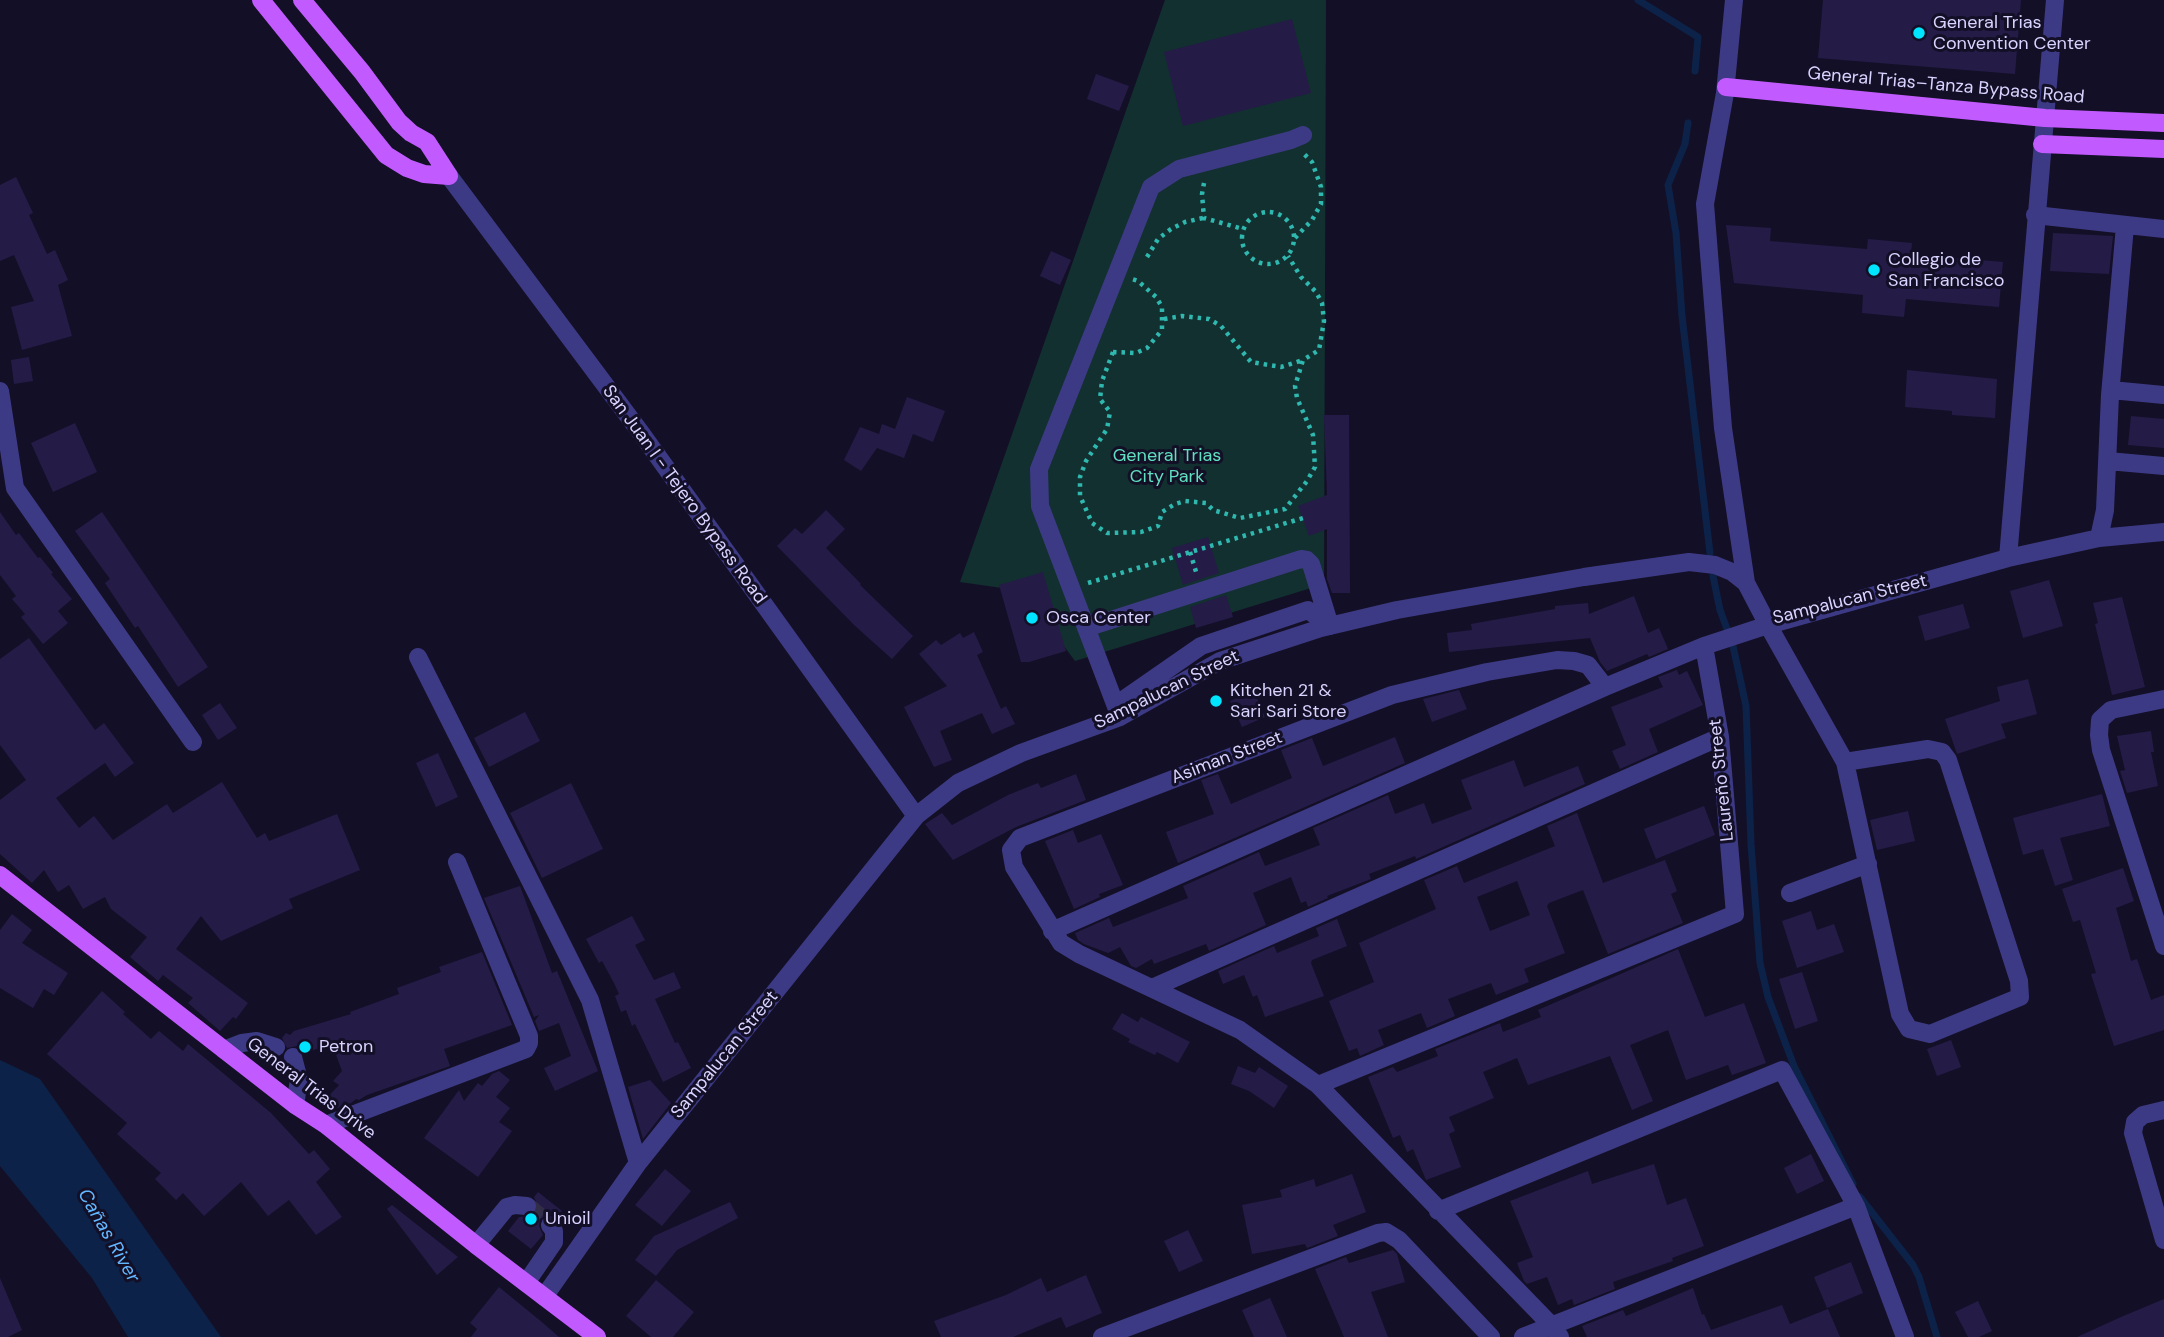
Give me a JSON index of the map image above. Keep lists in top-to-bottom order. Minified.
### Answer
{"streets":{"main road":["General Trias–Tanza Bypass Road","General Trias Drive"],"street":["San Juan I - Tejero Bypass Road","Sampalucan Street","Asiman Street","Laureño Street"]},"crossings":[["San Juan I - Tejero Bypass Road","Sampalucan Street"],["Sampalucan Street","General Trias Drive"]],"water":["Cañas River"],"parks":["General Trias City Park"],"places":["General Trias Convention Center","Collegio de San Francisco","Osca Center","Kitchen 21 & Sari Sari Store","Petron","Unioil"]}
